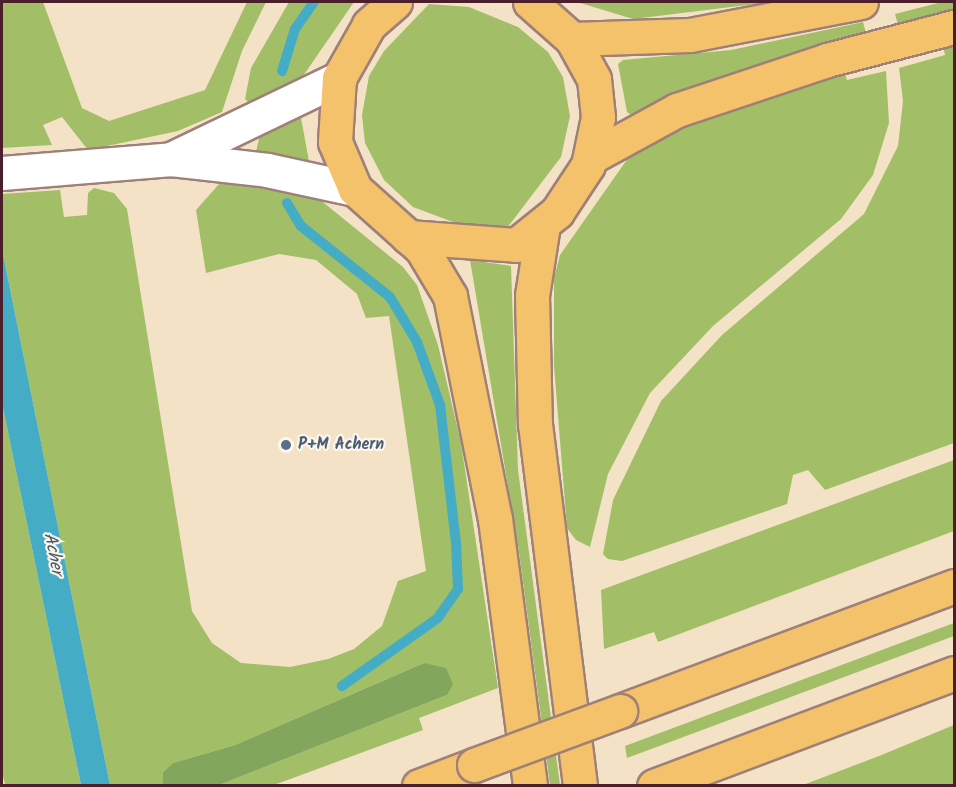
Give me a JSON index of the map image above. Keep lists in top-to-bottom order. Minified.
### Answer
{"water":["Acher"],"places":["P+M Achern"]}
